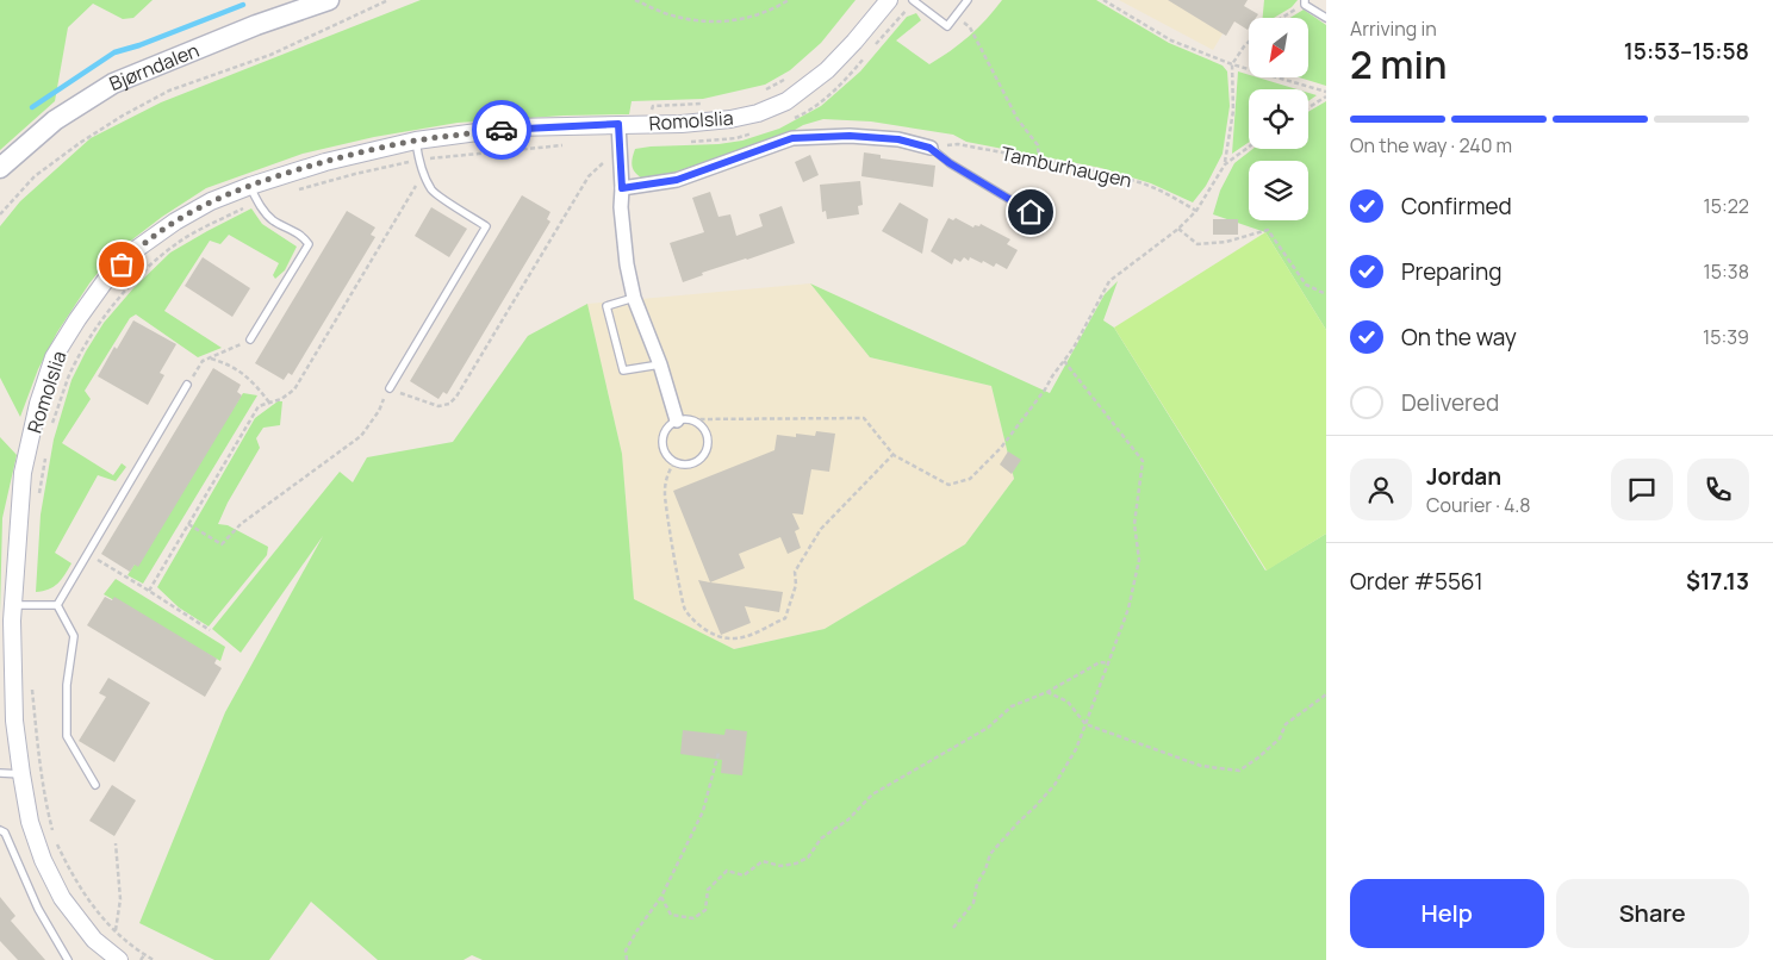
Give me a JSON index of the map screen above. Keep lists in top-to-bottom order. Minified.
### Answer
{"streets":{"main road":["Bjørndalen"],"street":["Romolslia","Tamburhaugen"]},"north":"bottom left","page":{"heading":["2 min","Arriving in","15:53–15:58"],"panel":["Jordan","Courier · 4.8","Order #5561","$17.13"],"bar":"On the way · 240 m","list":[["Confirmed","15:22"],["Preparing","15:38"],["On the way","15:39"],"Delivered"],"buttons":["Help","Share"]}}
